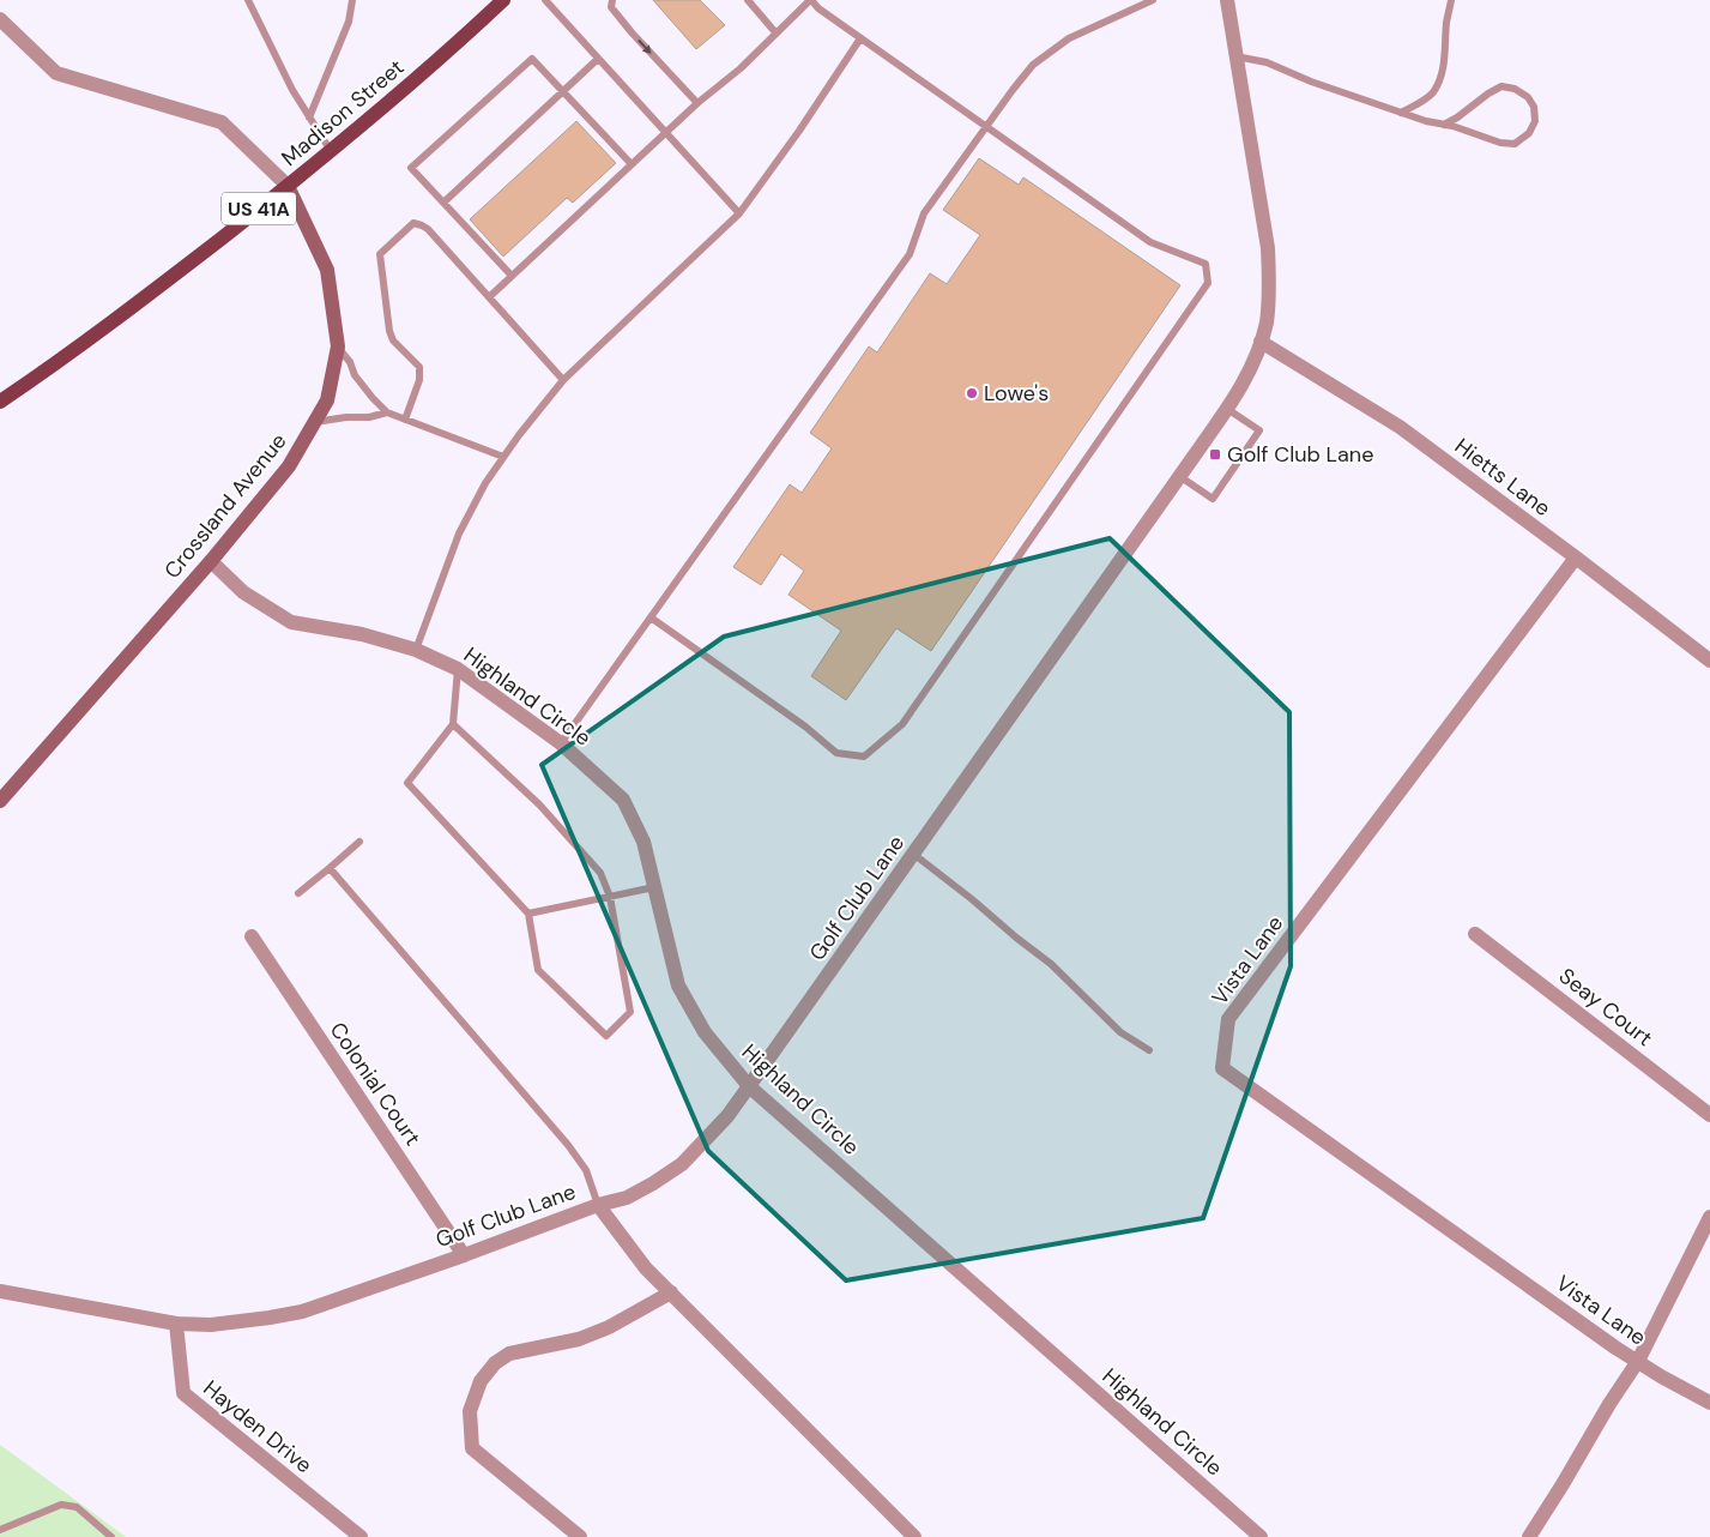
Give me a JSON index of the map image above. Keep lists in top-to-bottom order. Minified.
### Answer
{"streets":{"main road":["Madison Street","US 41A","Crossland Avenue"],"street":["Hietts Lane","Highland Circle","Golf Club Lane","Vista Lane","Seay Court","Colonial Court","Hayden Drive"]},"crossings":[["Madison Street","Crossland Avenue"],["Hietts Lane","Golf Club Lane"],["Hietts Lane","Vista Lane"],["Crossland Avenue","Highland Circle"],["Highland Circle","Golf Club Lane"],["Golf Club Lane","Colonial Court"],["Golf Club Lane","Hayden Drive"]],"places":{"other":["Lowe's"],"transit":["Golf Club Lane"]}}
